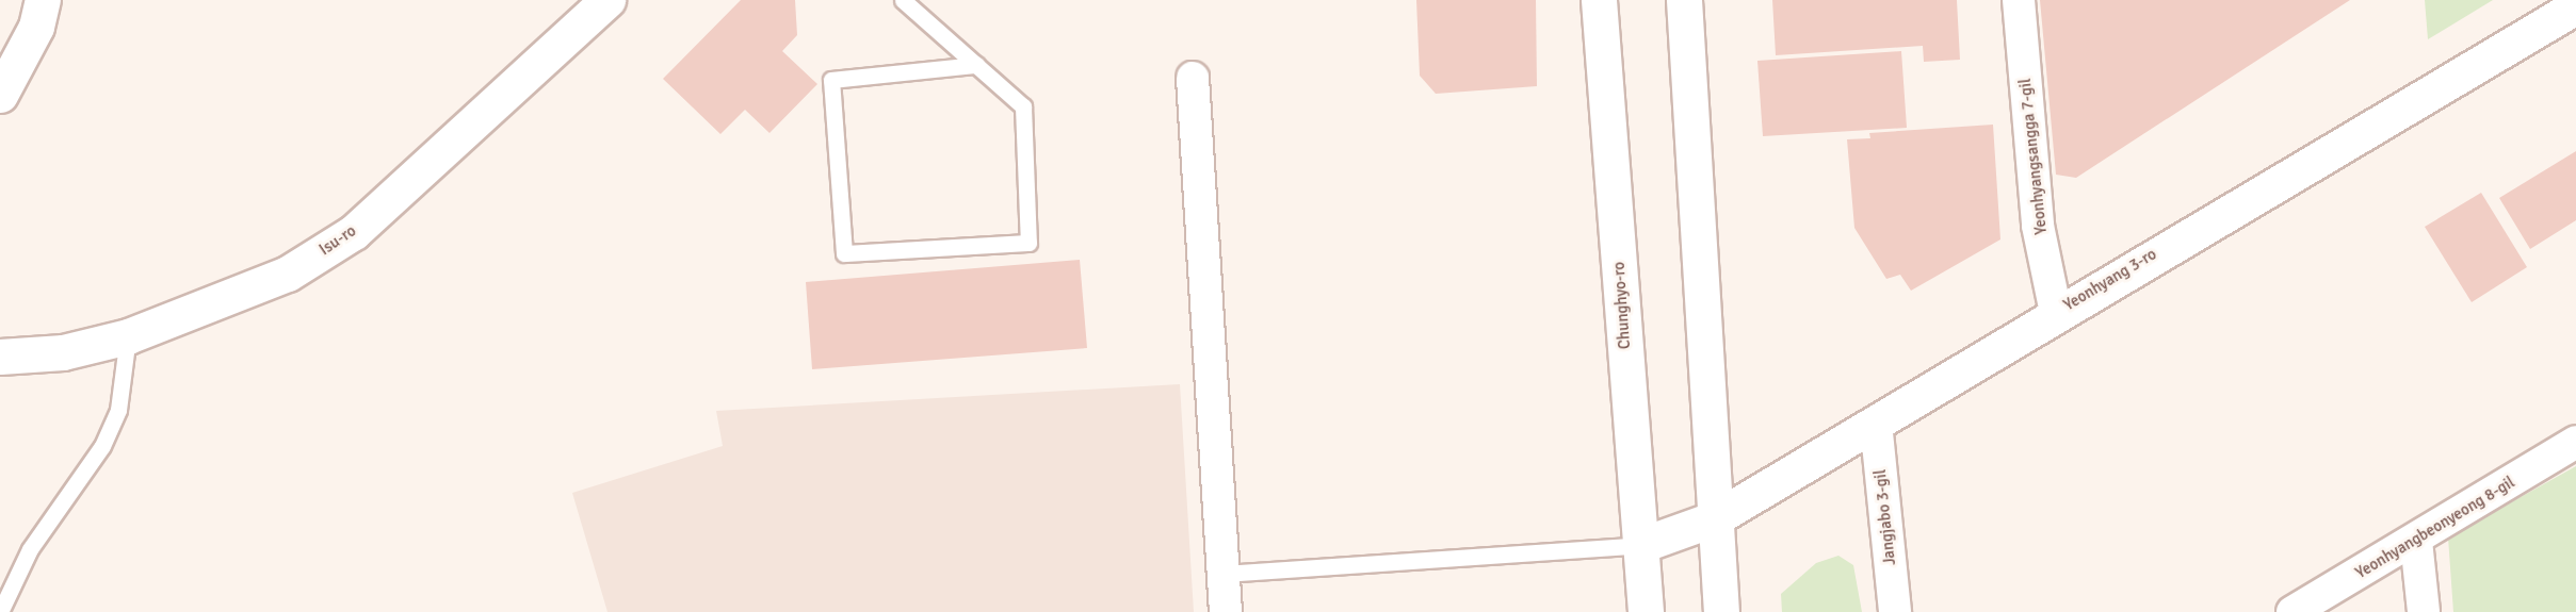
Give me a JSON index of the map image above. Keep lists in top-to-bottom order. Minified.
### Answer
{"streets":{"main road":["Isu-ro","Yeonhyang 3-ro","Chunghyo-ro"],"street":["Yeonhyangsangga 7-gil","Jangjabo 3-gil","Yeonhyangbeonyeong 8-gil"]},"crossings":[["Yeonhyangsangga 7-gil","Yeonhyang 3-ro"],["Yeonhyang 3-ro","Chunghyo-ro"],["Yeonhyang 3-ro","Jangjabo 3-gil"]]}
